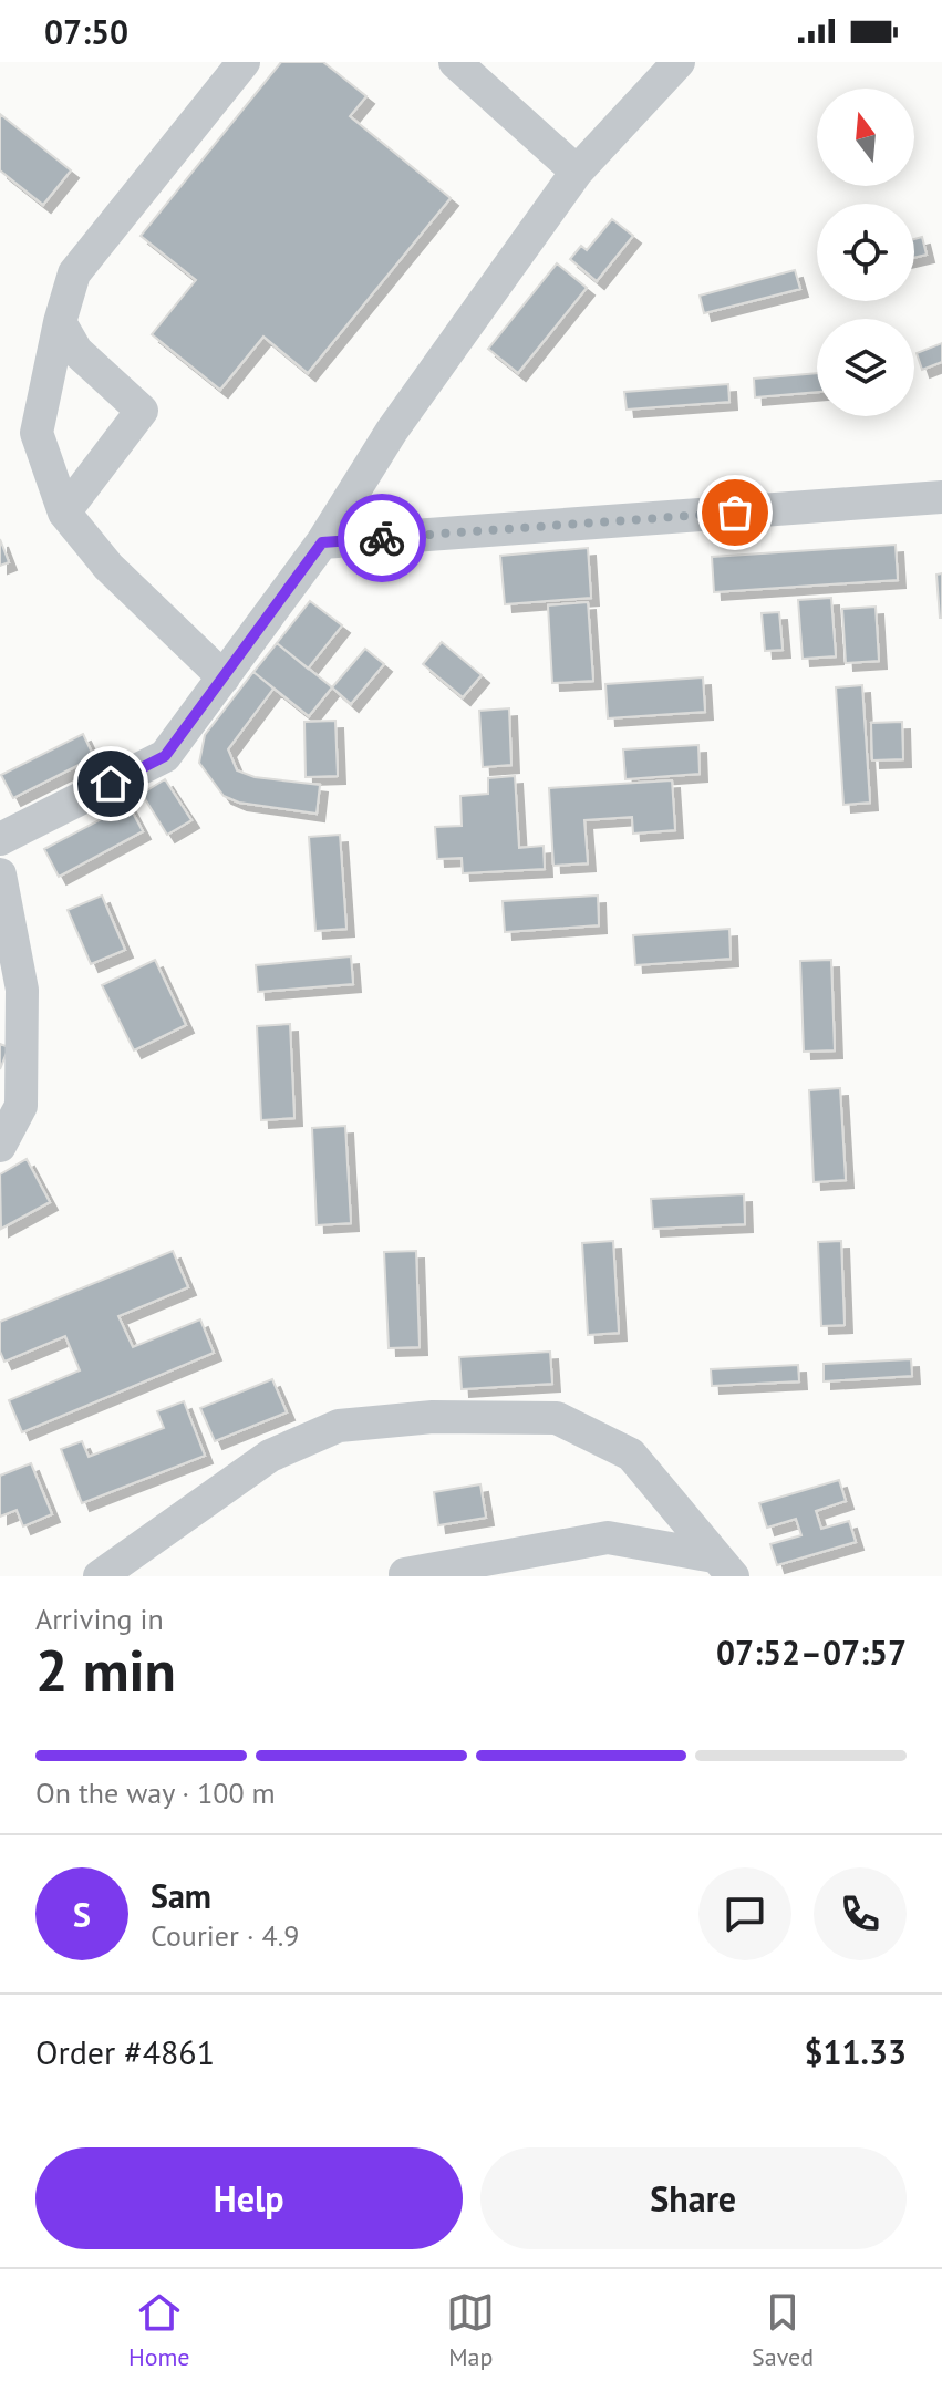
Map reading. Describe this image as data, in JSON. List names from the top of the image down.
{
  "north": "top",
  "page": {
    "status": "07:50",
    "heading": ["2 min", "Arriving in", "07:52–07:57"],
    "panel": [
      "Sam",
      "Courier · 4.9",
      "Order #4861",
      "$11.33"
    ],
    "bar": "On the way · 100 m",
    "round": "S",
    "buttons": ["Help", "Share"],
    "tabs": ["Home", "Map", "Saved"]
  }
}
